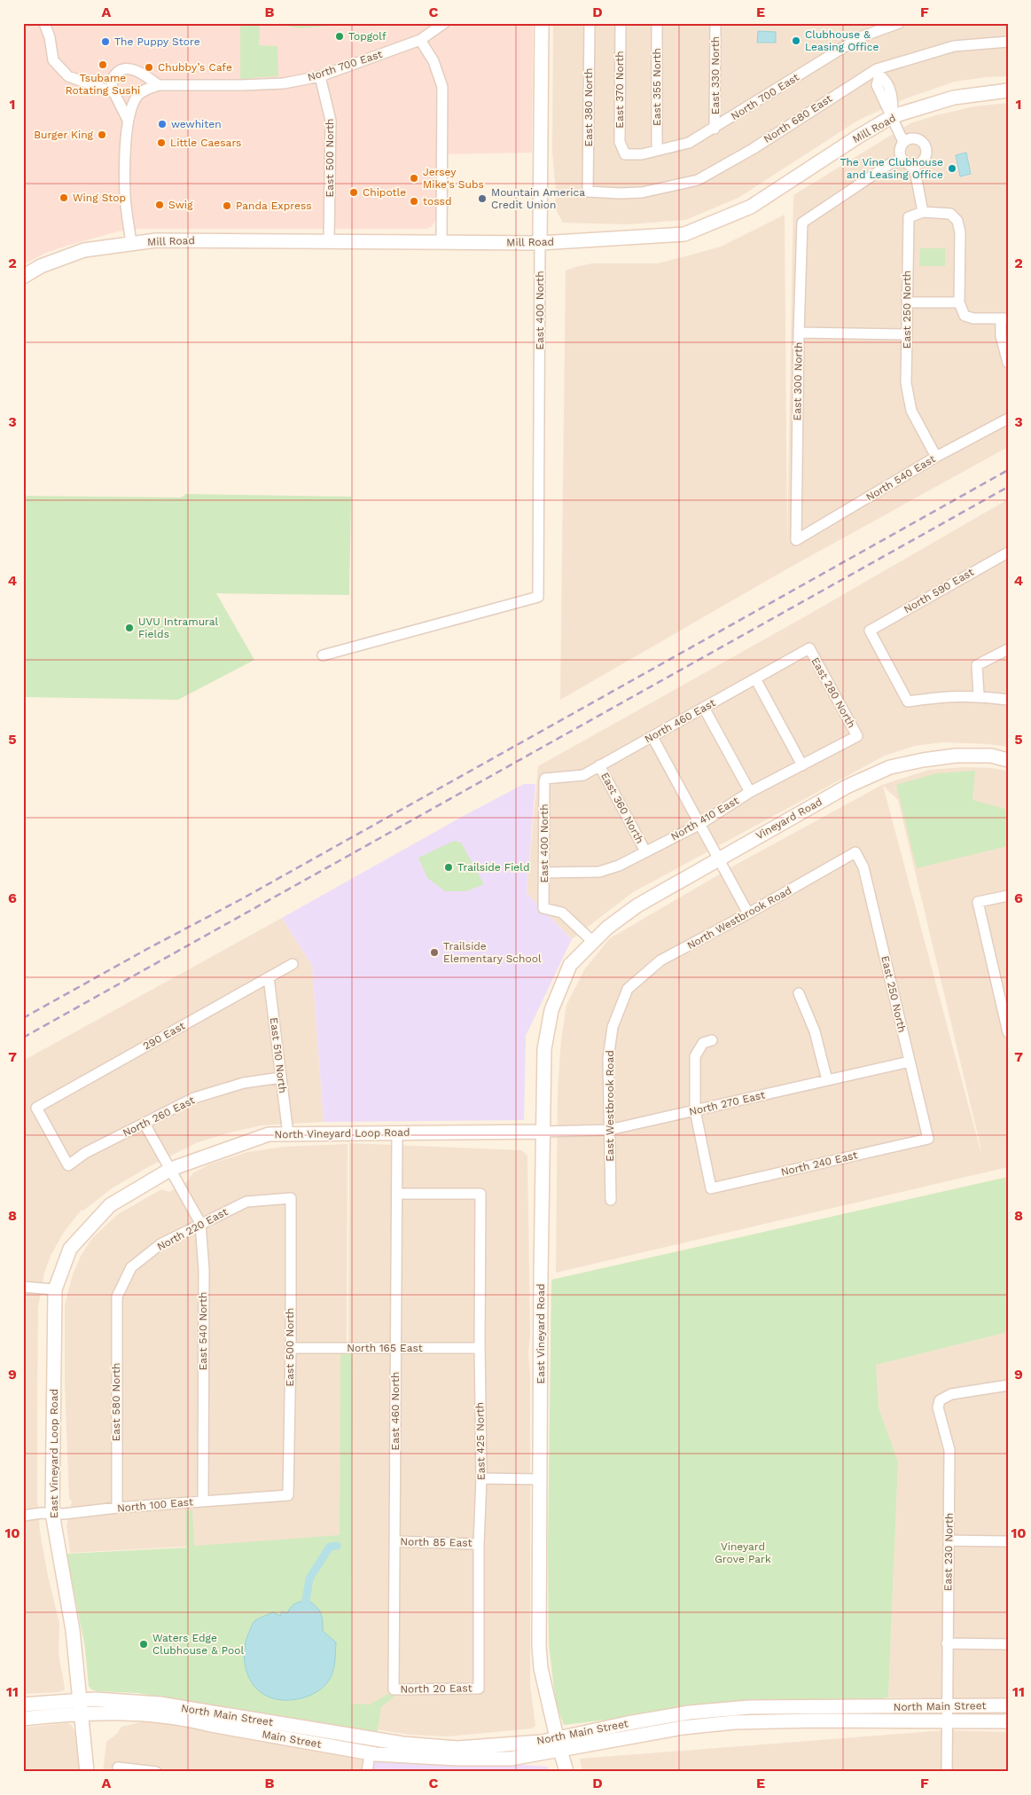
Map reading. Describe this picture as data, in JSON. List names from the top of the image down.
{
  "streets": {
    "main road": [
      "Mill Road",
      "East 400 North",
      "Vineyard Road",
      "North Vineyard Loop Road",
      "East Vineyard Road",
      "East Vineyard Loop Road",
      "North Main Street",
      "Main Street"
    ],
    "street": [
      "North 700 East",
      "East 330 North",
      "East 355 North",
      "East 370 North",
      "East 380 North",
      "North 680 East",
      "East 500 North",
      "East 250 North",
      "East 300 North",
      "North 540 East",
      "North 590 East",
      "East 280 North",
      "North 460 East",
      "East 360 North",
      "North 410 East",
      "North Westbrook Road",
      "290 East",
      "East 510 North",
      "North 270 East",
      "East Westbrook Road",
      "North 260 East",
      "North 240 East",
      "North 220 East",
      "East 540 North",
      "North 165 East",
      "East 580 North",
      "East 460 North",
      "East 425 North",
      "North 100 East",
      "North 85 East",
      "East 230 North",
      "North 20 East"
    ]
  },
  "crossings": [
    ["North 700 East", "East 330 North"],
    ["North 700 East", "East 355 North"],
    ["North 700 East", "East 370 North"],
    ["North 700 East", "East 500 North"],
    ["East 380 North", "North 680 East"],
    ["Mill Road", "East 500 North"],
    ["Mill Road", "East 400 North"],
    ["East 500 North", "North 220 East"],
    ["East 500 North", "North 165 East"],
    ["East 500 North", "North 100 East"],
    ["East 250 North", "North 540 East"],
    ["East 250 North", "North Westbrook Road"],
    ["East 250 North", "North 270 East"],
    ["East 250 North", "North 240 East"],
    ["East 400 North", "North 460 East"],
    ["East 400 North", "North 410 East"],
    ["East 400 North", "Vineyard Road"],
    ["East 400 North", "East Vineyard Road"],
    ["East 300 North", "North 540 East"],
    ["East 280 North", "North 460 East"],
    ["East 280 North", "North 410 East"],
    ["North 460 East", "East 360 North"],
    ["East 360 North", "North 410 East"],
    ["Vineyard Road", "East Vineyard Road"],
    ["North Westbrook Road", "East Westbrook Road"],
    ["290 East", "East 510 North"],
    ["290 East", "North 260 East"],
    ["East 510 North", "North 260 East"],
    ["East 510 North", "North Vineyard Loop Road"],
    ["North 270 East", "East Westbrook Road"],
    ["North 270 East", "North Vineyard Loop Road"],
    ["North 270 East", "North 240 East"],
    ["North 270 East", "East Vineyard Road"],
    ["North 260 East", "East 540 North"],
    ["North Vineyard Loop Road", "East 540 North"],
    ["North Vineyard Loop Road", "East Vineyard Road"],
    ["North Vineyard Loop Road", "East 460 North"],
    ["North Vineyard Loop Road", "East Vineyard Loop Road"],
    ["North 220 East", "East 540 North"],
    ["North 220 East", "East 580 North"],
    ["East 540 North", "North 100 East"],
    ["East Vineyard Road", "North Main Street"],
    ["East Vineyard Road", "Main Street"],
    ["North 165 East", "East 460 North"],
    ["North 165 East", "East 425 North"],
    ["East 580 North", "North 100 East"],
    ["East 460 North", "East 425 North"],
    ["East 460 North", "North 85 East"],
    ["East 460 North", "North 20 East"],
    ["East 425 North", "North 85 East"],
    ["East 425 North", "North 20 East"],
    ["East Vineyard Loop Road", "North 100 East"],
    ["East Vineyard Loop Road", "Main Street"],
    ["East 230 North", "North Main Street"],
    ["North Main Street", "Main Street"]
  ],
  "parks": ["Vineyard Grove Park"],
  "places": [
    "Topgolf",
    "Clubhouse & Leasing Office",
    "The Puppy Store",
    "Tsubame Rotating Sushi",
    "Chubby’s Cafe",
    "wewhiten",
    "Burger King",
    "Little Caesars",
    "The Vine Clubhouse and Leasing Office",
    "Jersey Mike's Subs",
    "Chipotle",
    "Wing Stop",
    "Mountain America Credit Union",
    "tossd",
    "Swig",
    "Panda Express",
    "UVU Intramural Fields",
    "Trailside Field",
    "Trailside Elementary School",
    "Waters Edge Clubhouse & Pool"
  ],
  "grid": {
    "columns": [
      "A",
      "B",
      "C",
      "D",
      "E",
      "F"
    ],
    "rows": [
      "1",
      "2",
      "3",
      "4",
      "5",
      "6",
      "7",
      "8",
      "9",
      "10",
      "11"
    ]
  }
}
